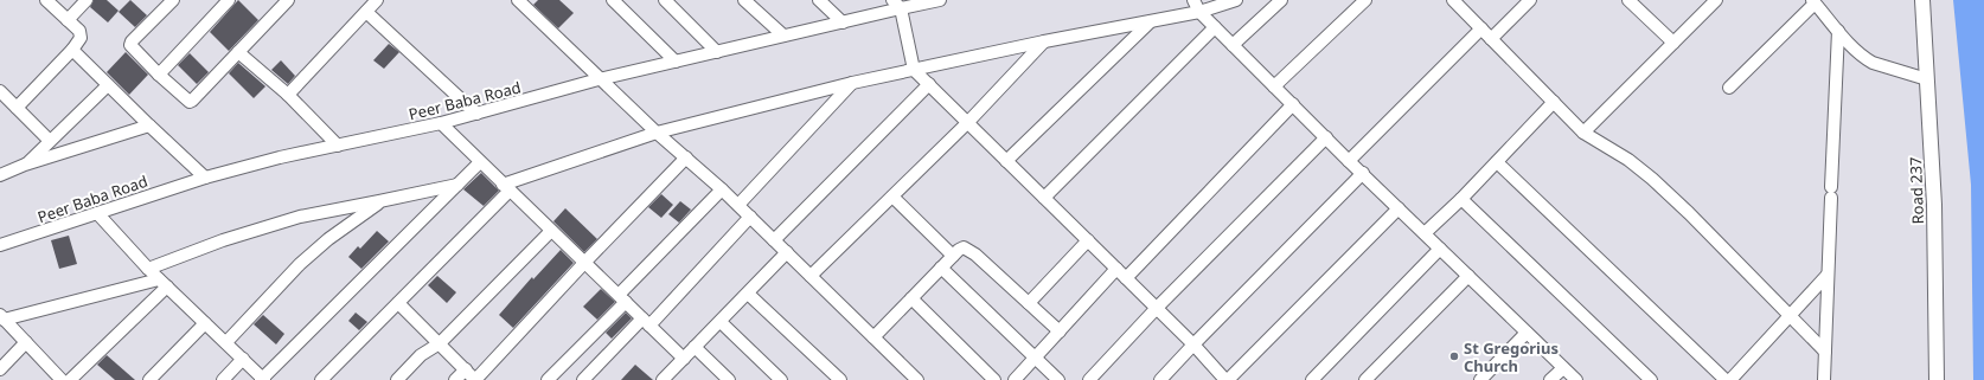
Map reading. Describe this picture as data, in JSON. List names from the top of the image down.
{
  "streets": {
    "street": ["Peer Baba Road", "Road 237"]
  },
  "places": ["St Gregorius Church"]
}
